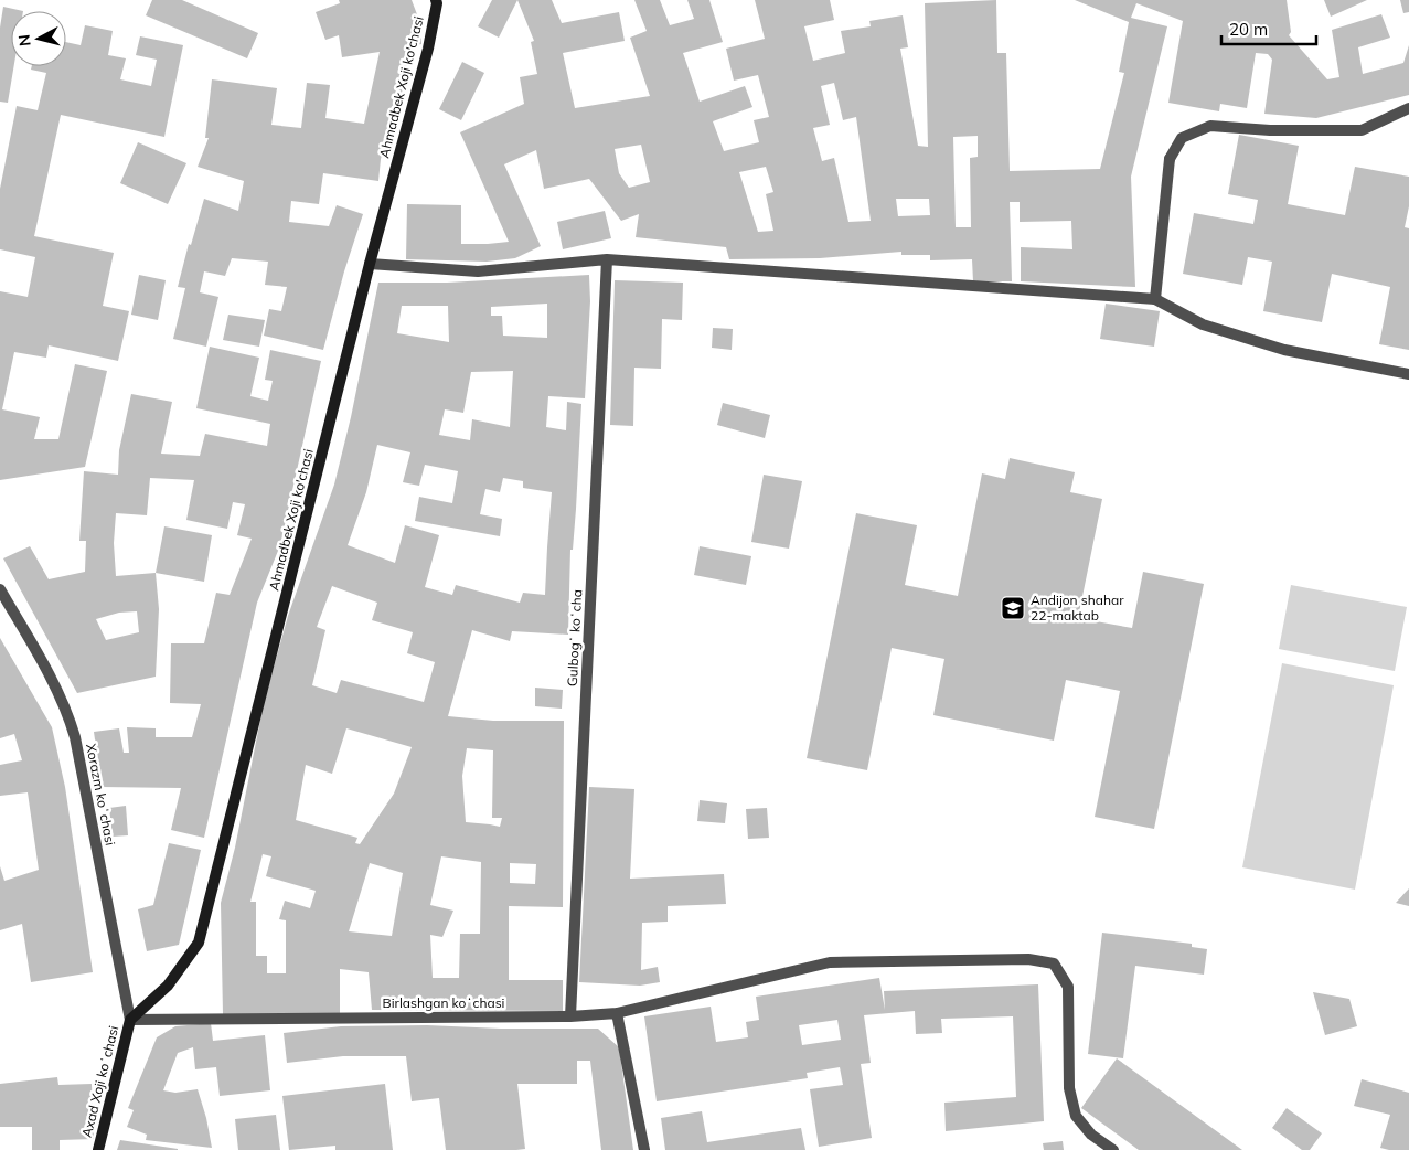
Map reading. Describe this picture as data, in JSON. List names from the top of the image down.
{
  "streets": {
    "street": [
      "Ahmadbek Xoji ko'chasi",
      "Gulbogʻ koʻcha",
      "Xorazm koʻchasi",
      "Birlashgan koʻchasi",
      "Axad Xoji koʻchasi"
    ]
  },
  "crossings": [
    ["Ahmadbek Xoji ko'chasi", "Xorazm koʻchasi"],
    ["Ahmadbek Xoji ko'chasi", "Birlashgan koʻchasi"],
    ["Ahmadbek Xoji ko'chasi", "Axad Xoji koʻchasi"],
    ["Gulbogʻ koʻcha", "Birlashgan koʻchasi"],
    ["Xorazm koʻchasi", "Birlashgan koʻchasi"],
    ["Xorazm koʻchasi", "Axad Xoji koʻchasi"],
    ["Birlashgan koʻchasi", "Axad Xoji koʻchasi"]
  ],
  "places": {
    "school or university": ["Andijon shahar 22-maktab"]
  },
  "scale_bar": "20 m",
  "north": "left"
}
